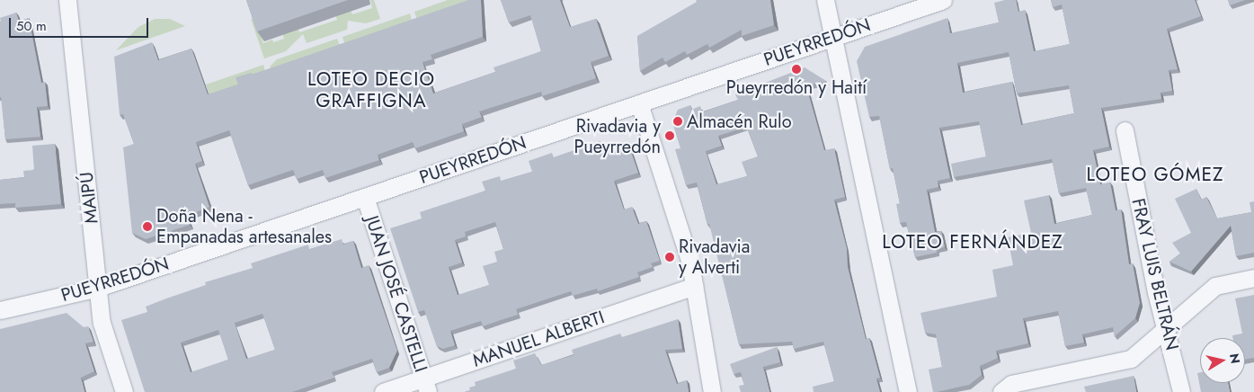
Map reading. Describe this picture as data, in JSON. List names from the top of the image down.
{
  "streets": {
    "street": [
      "PUEYRREDÓN",
      "MAIPÚ",
      "FRAY LUIS BELTRÁN",
      "JUAN JOSÉ CASTELLI",
      "MANUEL ALBERTI"
    ]
  },
  "crossings": [
    ["PUEYRREDÓN", "MAIPÚ"],
    ["PUEYRREDÓN", "JUAN JOSÉ CASTELLI"],
    ["JUAN JOSÉ CASTELLI", "MANUEL ALBERTI"]
  ],
  "districts": ["LOTEO DECIO GRAFFIGNA", "LOTEO GÓMEZ", "LOTEO FERNÁNDEZ"],
  "places": [
    "Pueyrredón y Haití",
    "Almacén Rulo",
    "Rivadavia y Pueyrredón",
    "Doña Nena - Empanadas artesanales",
    "Rivadavia y Alverti"
  ],
  "scale_bar": "50 m",
  "north": "right"
}
